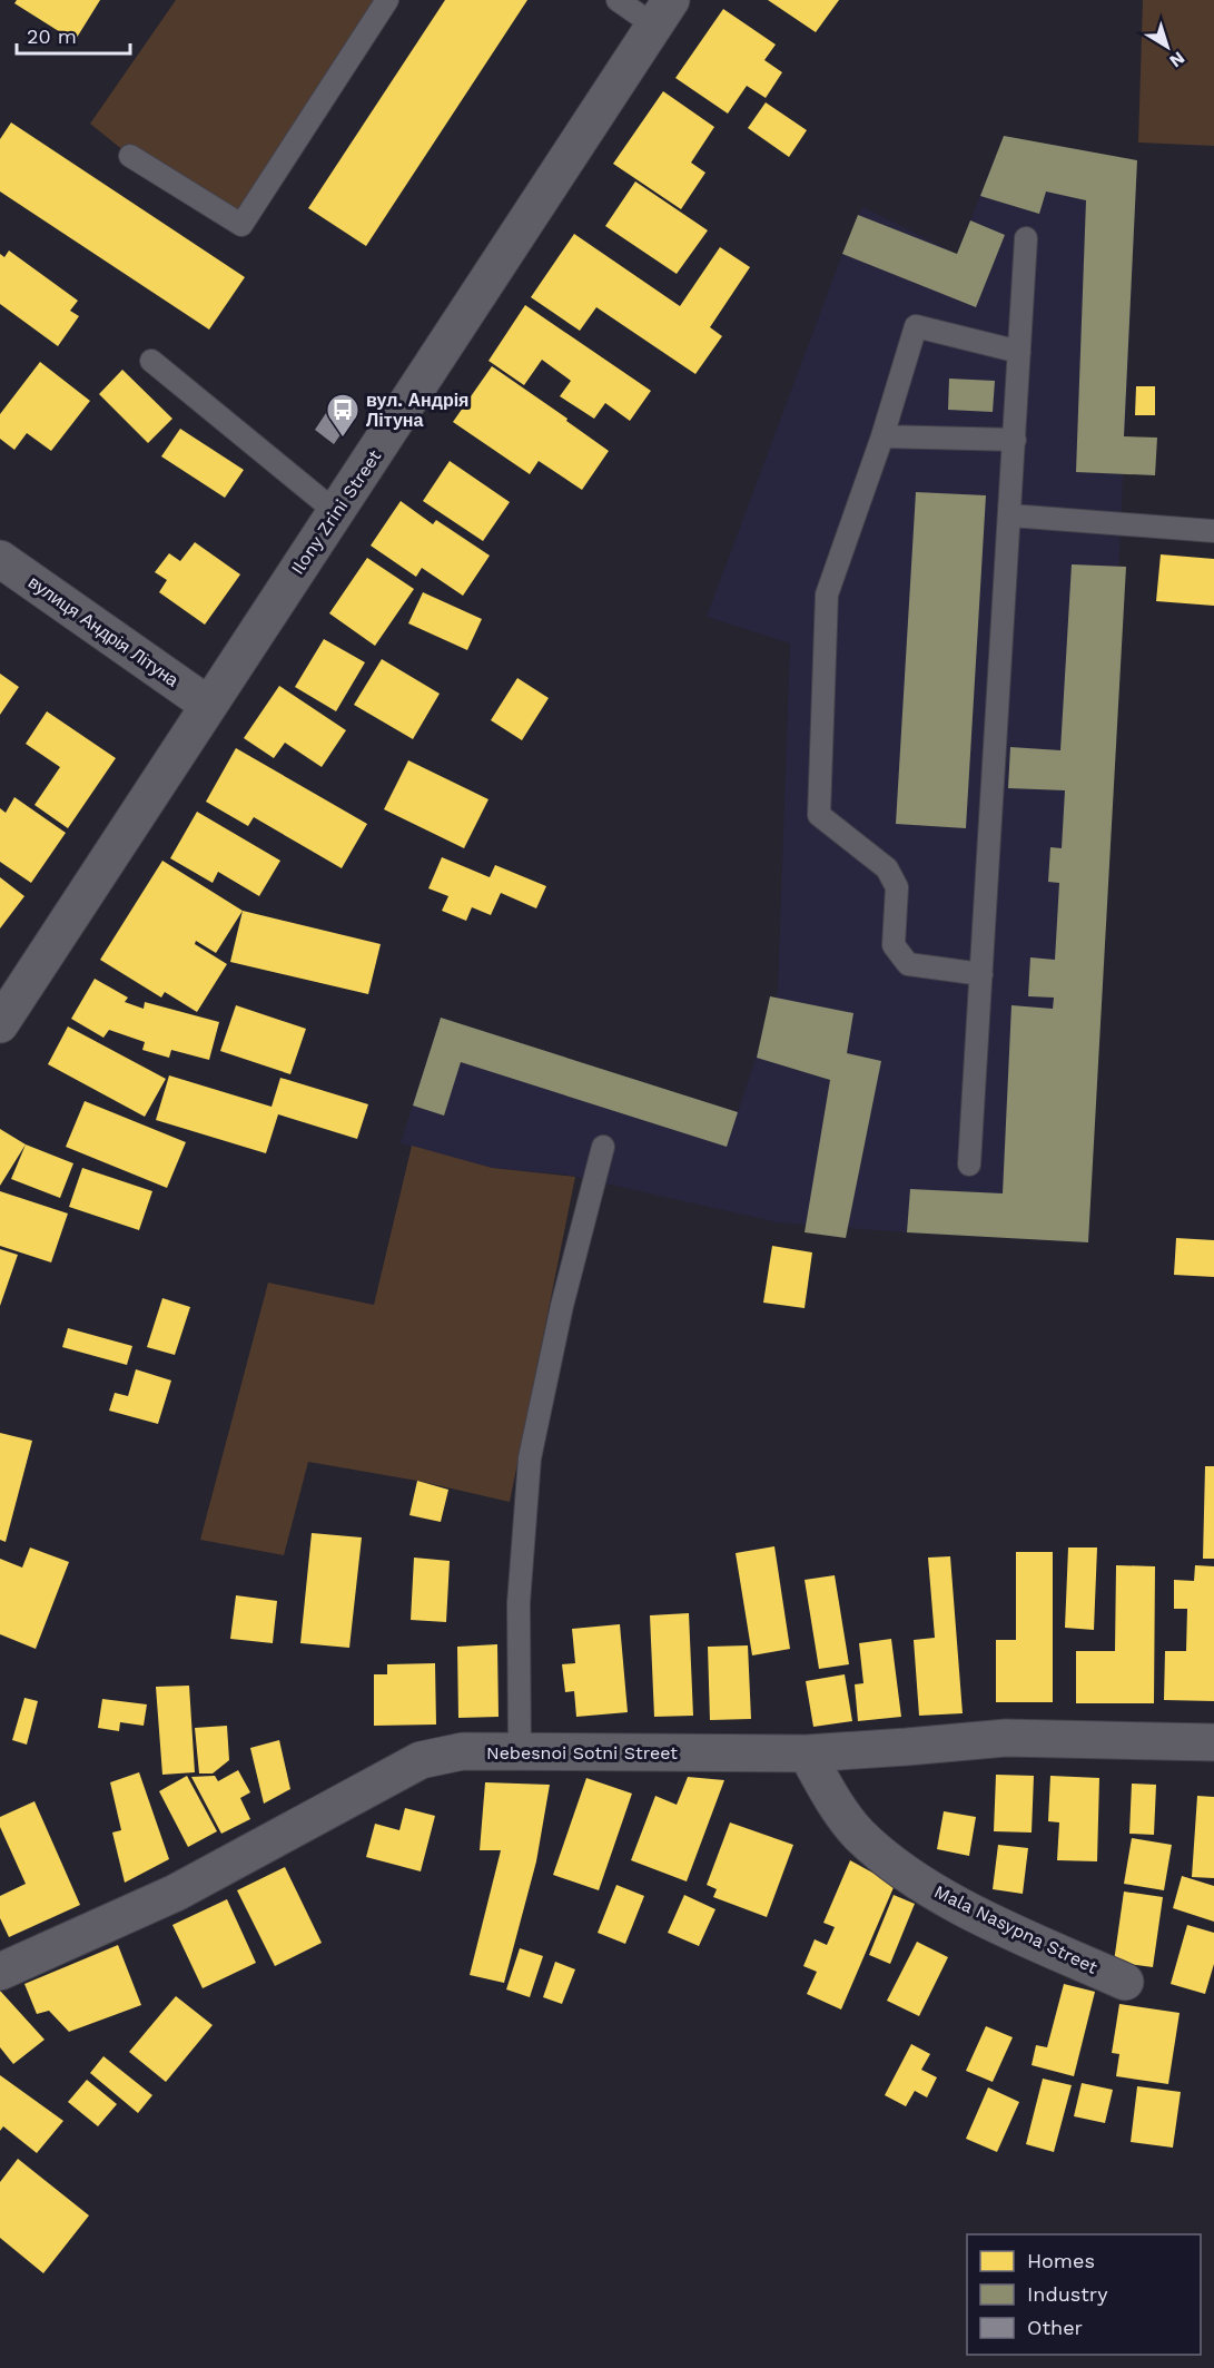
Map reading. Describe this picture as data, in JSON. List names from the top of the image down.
{
  "streets": {
    "street": [
      "Ilony Zrini Street",
      "вулиця Андрія Літуна",
      "Nebesnoi Sotni Street",
      "Mala Nasypna Street"
    ]
  },
  "crossings": [
    ["Ilony Zrini Street", "вулиця Андрія Літуна"],
    ["Nebesnoi Sotni Street", "Mala Nasypna Street"]
  ],
  "places": {
    "bus stop": ["вул. Андрія Літуна"]
  },
  "legend": ["Homes", "Industry", "Other"],
  "scale_bar": "20 m",
  "north": "bottom right"
}
